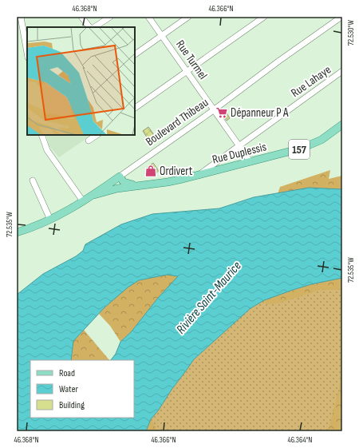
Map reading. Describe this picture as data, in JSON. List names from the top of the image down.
{
  "streets": {
    "main road": ["Boulevard Thibeau", "157", "Rue Duplessis"],
    "street": ["Rue Turmel", "Rue Lahaye"]
  },
  "crossings": [
    ["Rue Turmel", "Rue Lahaye"],
    ["Rue Turmel", "Boulevard Thibeau"],
    ["Rue Turmel", "Rue Duplessis"],
    ["Rue Lahaye", "Rue Duplessis"],
    ["Boulevard Thibeau", "Rue Duplessis"]
  ],
  "water": ["Rivière Saint-Maurice"],
  "places": {
    "supermarket": ["Dépanneur P A"],
    "shop": ["Ordivert"]
  },
  "legend": ["Road", "Water", "Building"],
  "coordinates": [
    "46.368°N",
    "46.366°N",
    "72.530°W",
    "72.535°W",
    "46.364°N"
  ]
}
